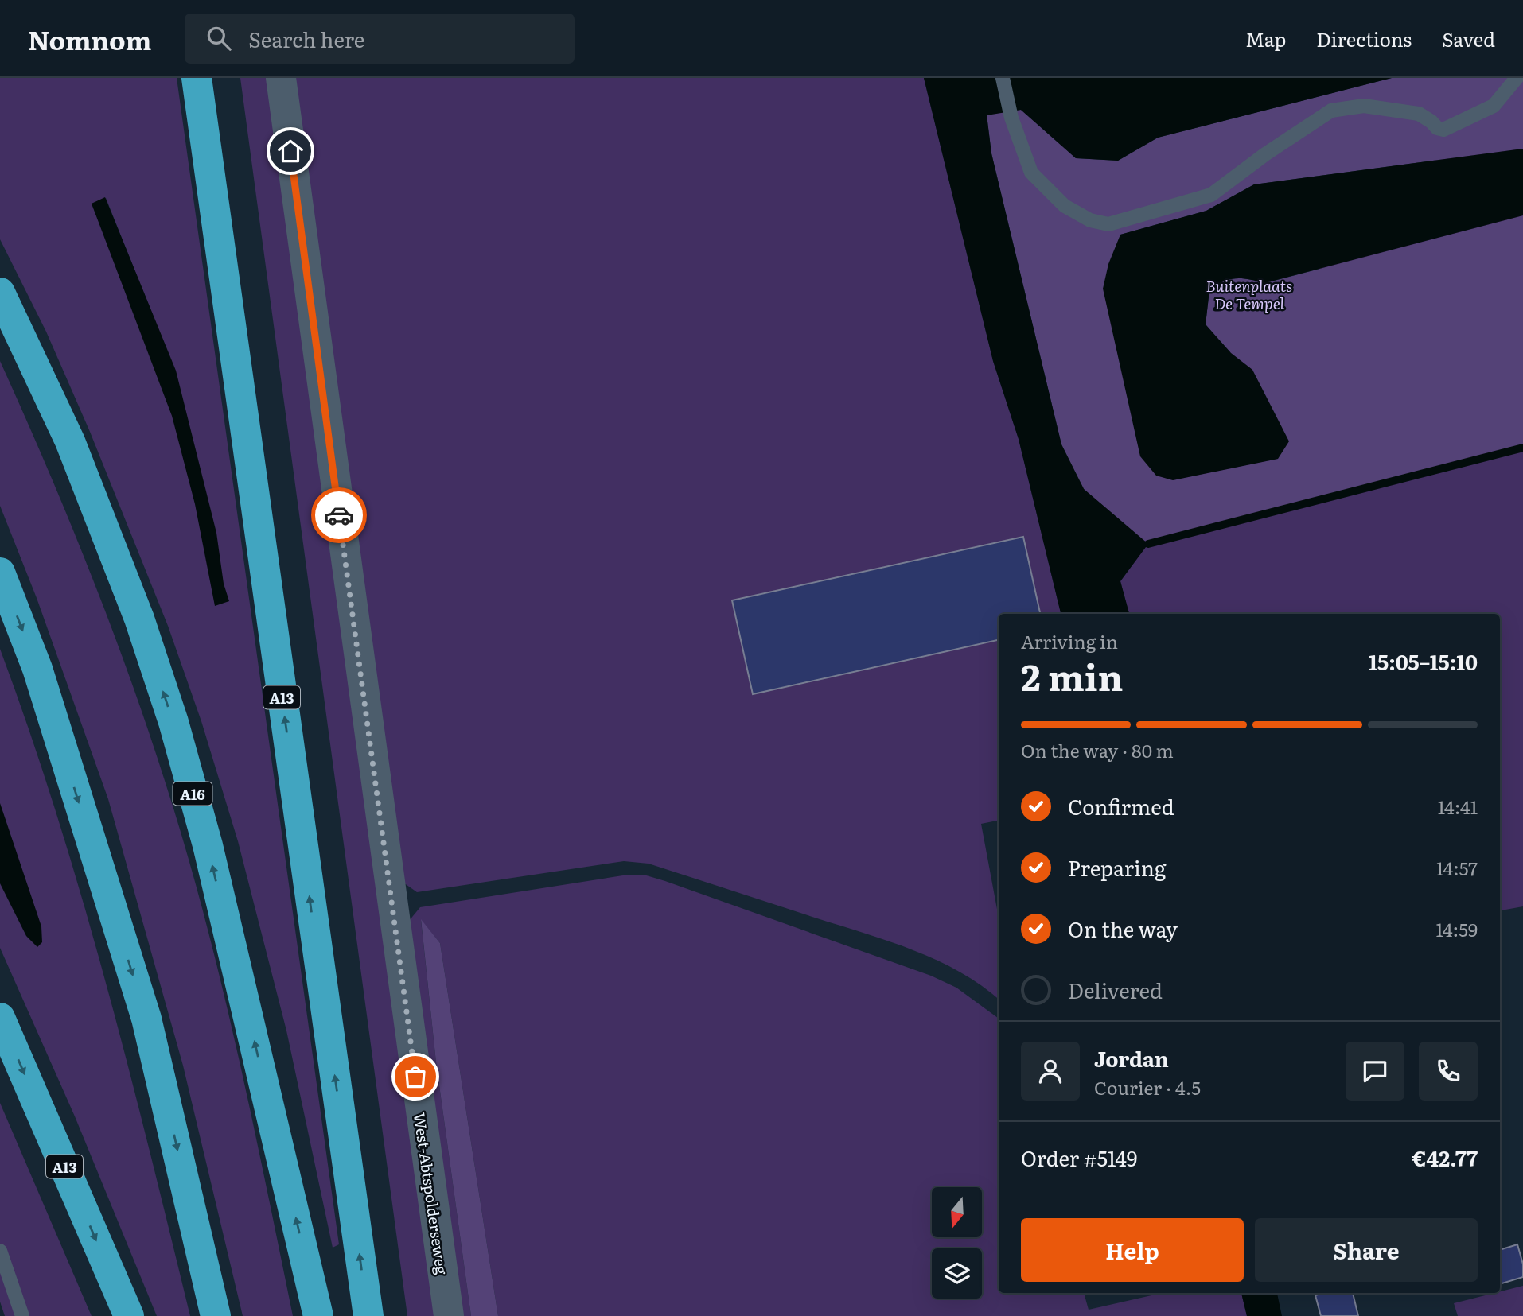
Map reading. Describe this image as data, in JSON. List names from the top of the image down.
{
  "streets": {
    "highway": ["A13", "A16"],
    "street": ["West-Abtspolderseweg"]
  },
  "parks": ["Buitenplaats De Tempel"],
  "north": "bottom",
  "page": {
    "header": "Nomnom",
    "search": "Search here",
    "nav": ["Map", "Directions", "Saved"],
    "heading": ["2 min", "Arriving in", "15:05–15:10"],
    "panel": [
      "Jordan",
      "Courier · 4.5",
      "Order #5149",
      "€42.77"
    ],
    "bar": "On the way · 80 m",
    "list": [
      ["Confirmed", "14:41"],
      ["Preparing", "14:57"],
      ["On the way", "14:59"],
      "Delivered"
    ],
    "buttons": ["Help", "Share"]
  }
}
